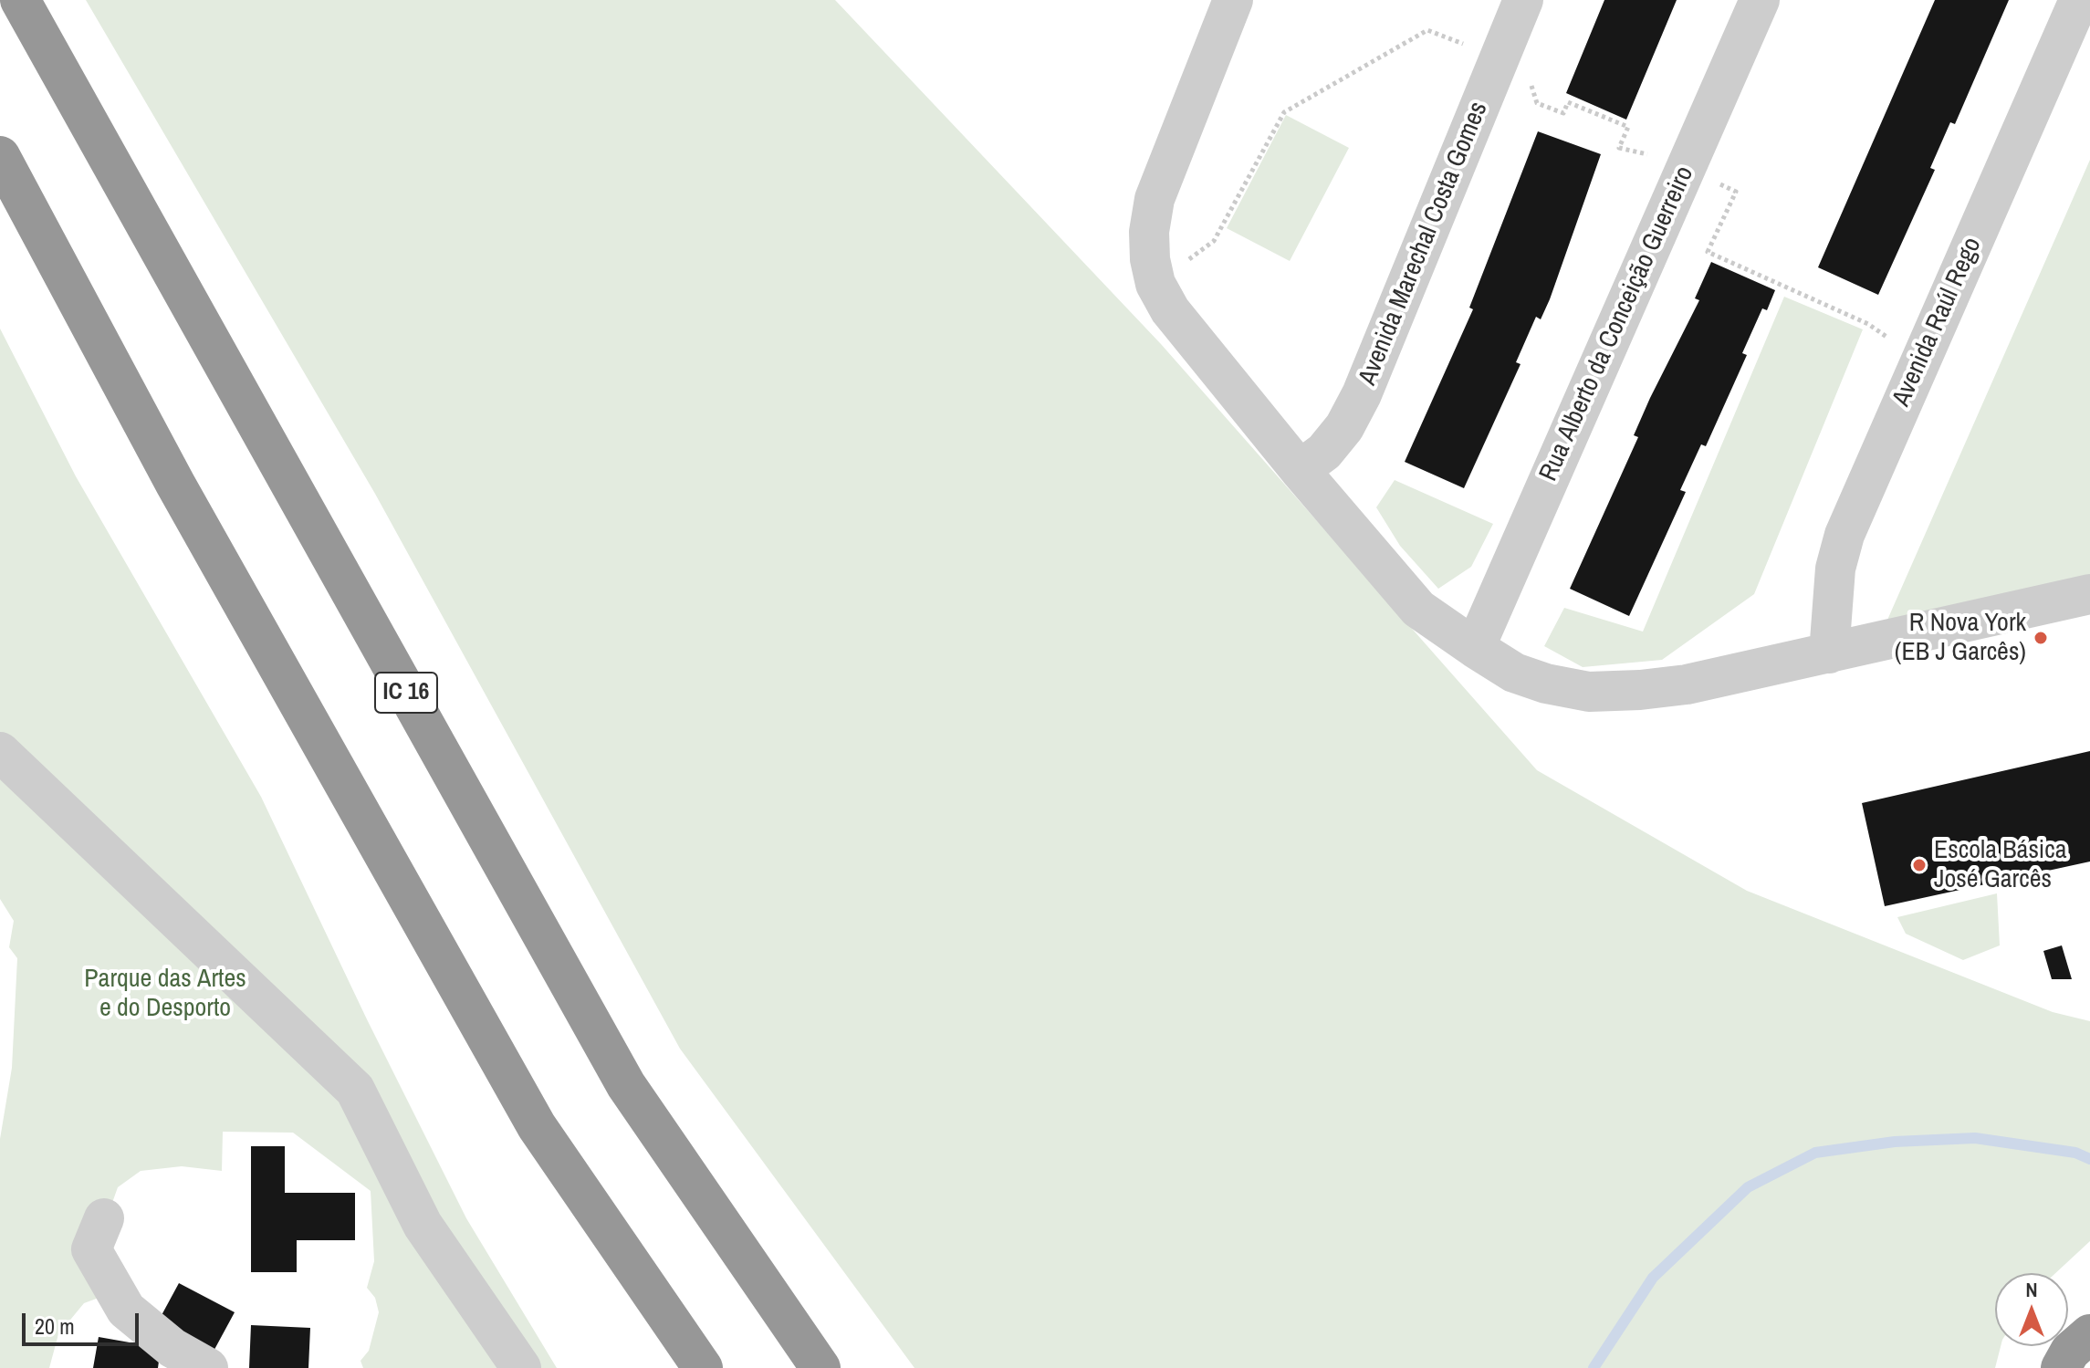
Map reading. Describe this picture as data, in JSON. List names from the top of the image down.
{
  "streets": {
    "highway": ["IC 16"],
    "street": ["Avenida Marechal Costa Gomes", "Avenida Raúl Rego", "Rua Alberto da Conceição Guerreiro"]
  },
  "parks": ["Parque das Artes e do Desporto"],
  "places": ["R Nova York (EB J Garcês)", "Escola Básica José Garcês"],
  "scale_bar": "20 m",
  "north": "top"
}
